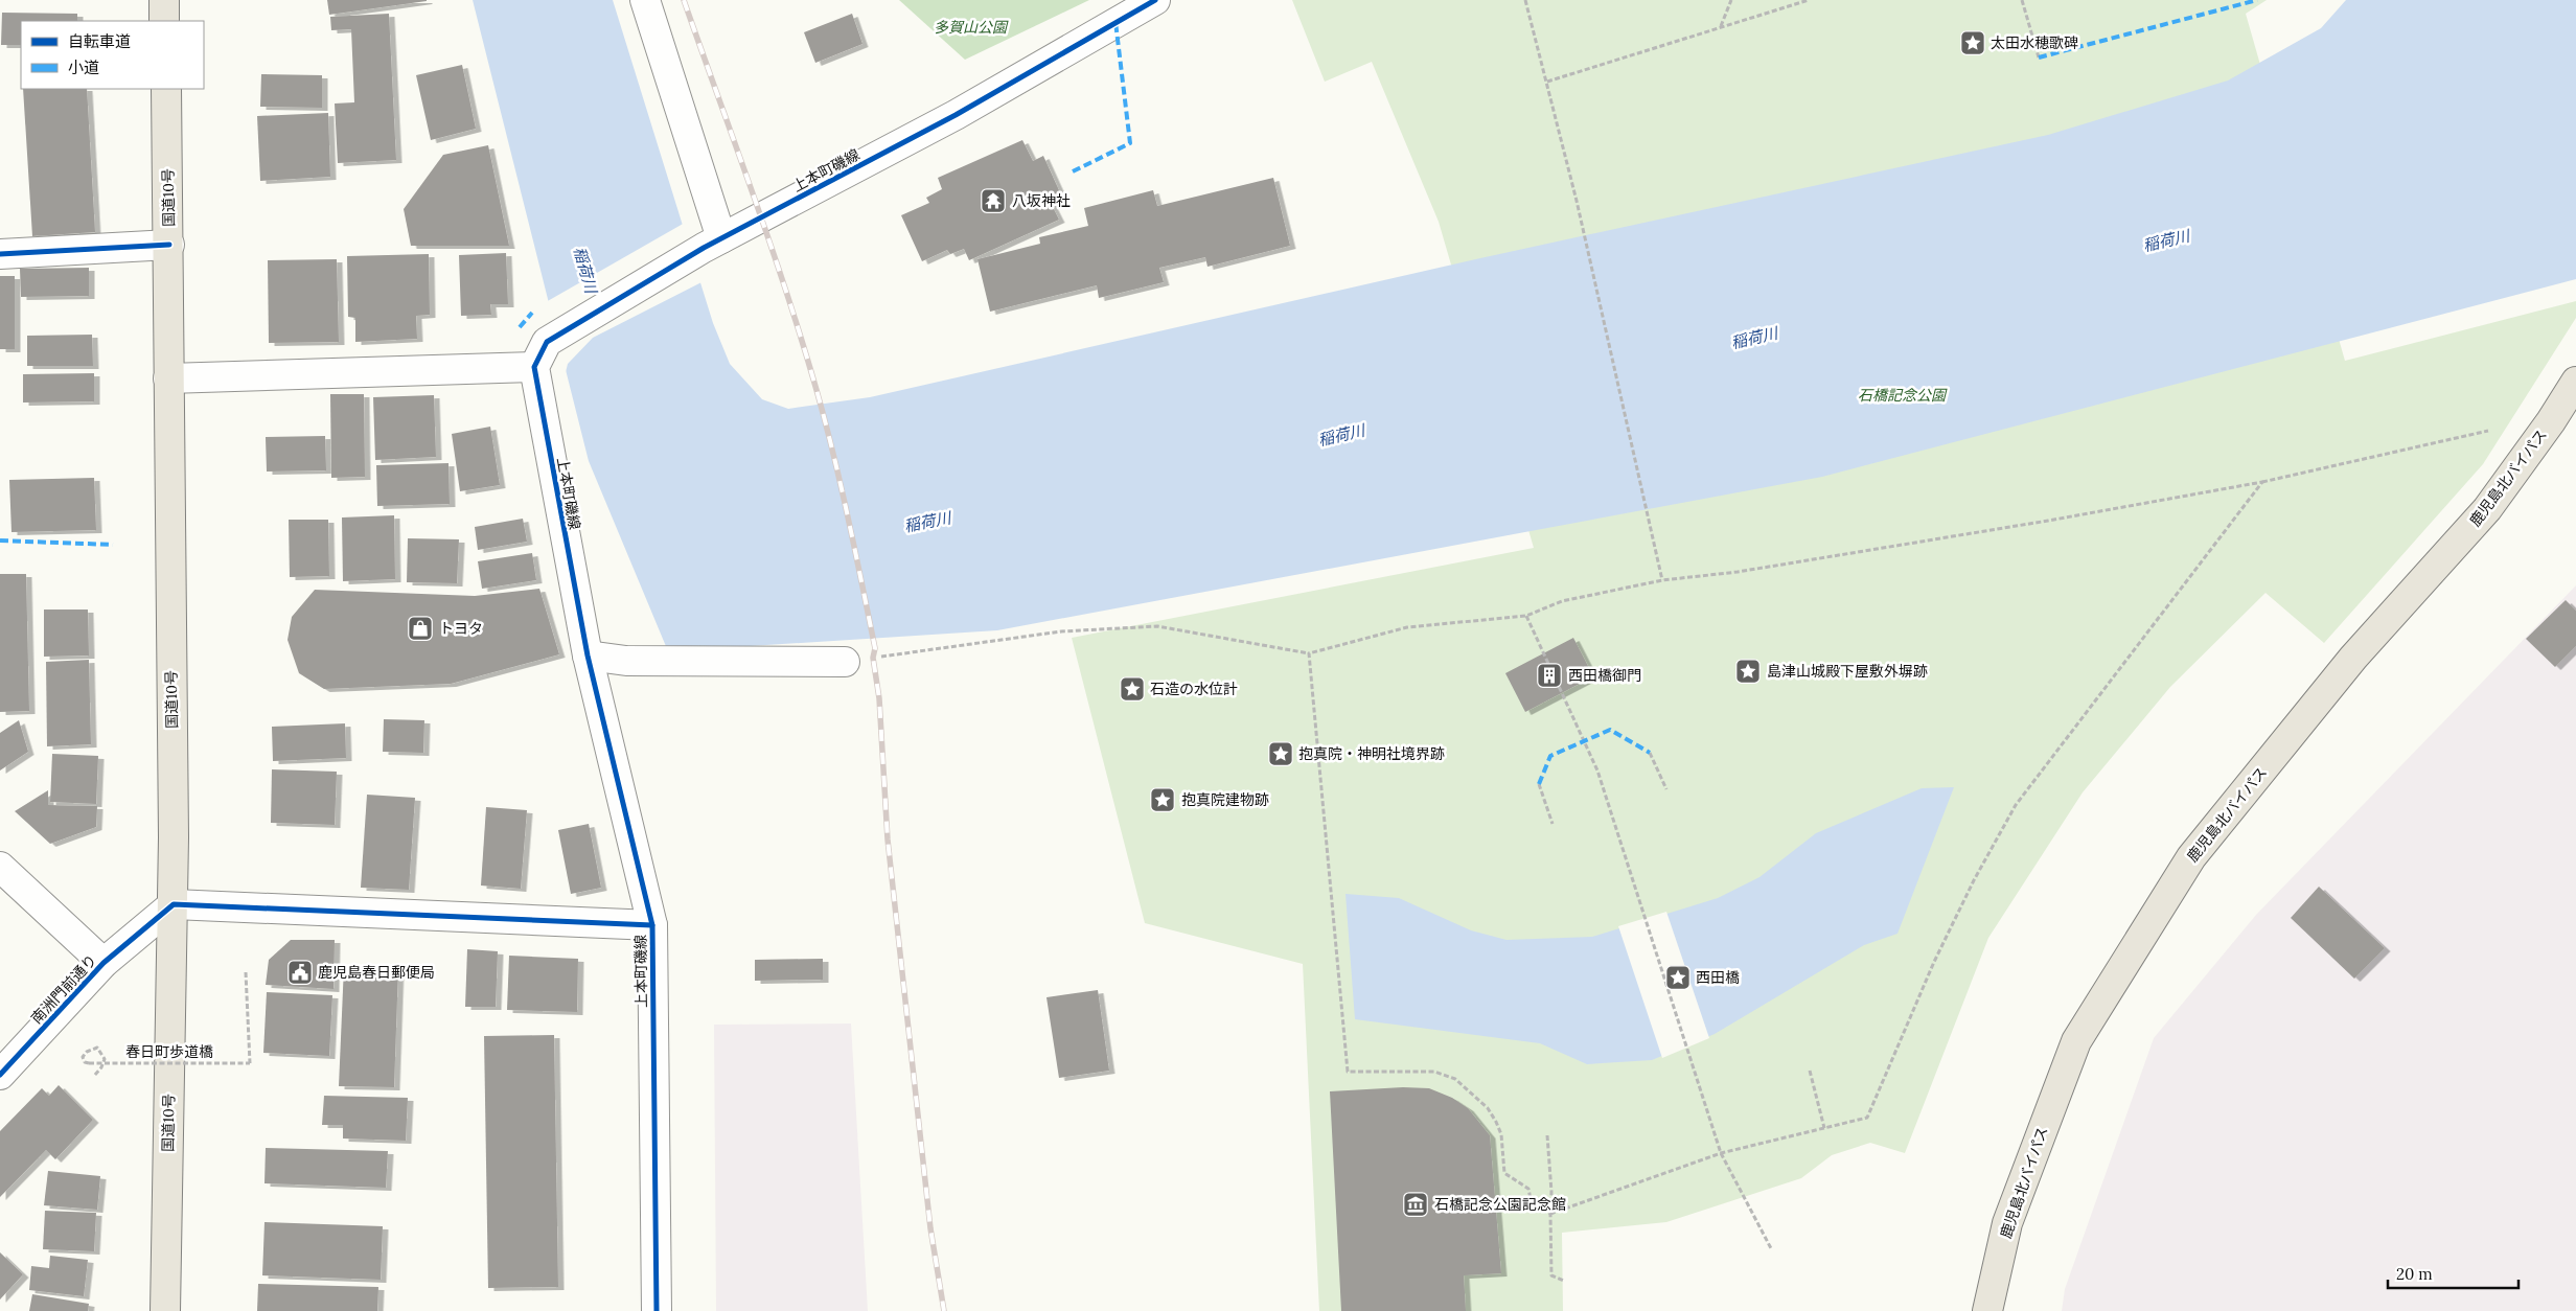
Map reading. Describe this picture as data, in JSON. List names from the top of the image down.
{
  "streets": {
    "highway": ["国道10号", "鹿児島北バイパス"],
    "street": ["上本町磯線", "南洲門前通り"],
    "path": ["春日町歩道橋"]
  },
  "crossings": [
    ["国道10号", "南洲門前通り"]
  ],
  "water": ["稲荷川"],
  "parks": ["多賀山公園", "石橋記念公園"],
  "places": {
    "place": [
      "太田水穂歌碑",
      "島津山城殿下屋敷外塀跡",
      "石造の水位計",
      "抱真院・神明社境界跡",
      "抱真院建物跡",
      "西田橋"
    ],
    "temple": ["八坂神社"],
    "shop": ["トヨタ"],
    "building": ["西田橋御門"],
    "public building": ["鹿児島春日郵便局"],
    "museum": ["石橋記念公園記念館"]
  },
  "legend": ["自転車道", "小道"],
  "scale_bar": "20 m"
}
